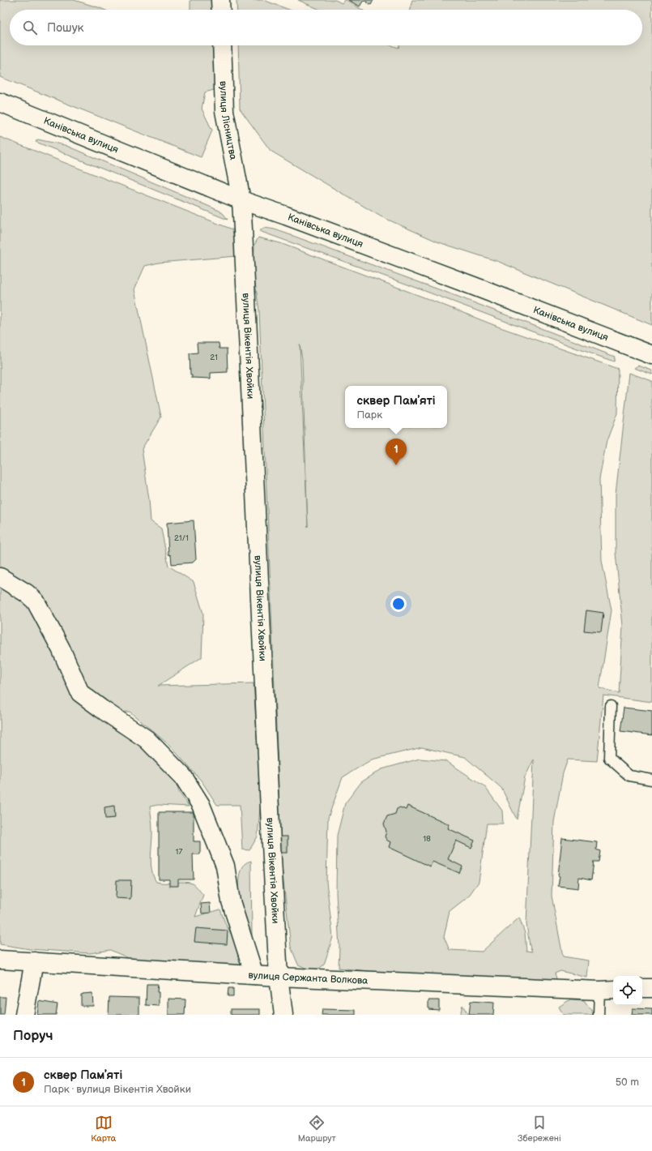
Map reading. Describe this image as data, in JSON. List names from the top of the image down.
{
  "streets": {
    "street": [
      "вулиця Лісництва",
      "Канівська вулиця",
      "вулиця Вікентія Хвойки",
      "вулиця Сержанта Волкова"
    ]
  },
  "crossings": [
    ["вулиця Лісництва", "Канівська вулиця"],
    ["вулиця Лісництва", "вулиця Вікентія Хвойки"],
    ["Канівська вулиця", "вулиця Вікентія Хвойки"],
    ["вулиця Вікентія Хвойки", "вулиця Сержанта Волкова"]
  ],
  "house_numbers": [
    "21",
    "21/1",
    "18",
    "17"
  ],
  "page": {
    "search": "Пошук",
    "popup": ["сквер Памʼяті", "Парк"],
    "pins": "1",
    "heading": "Поруч",
    "list": [
      {
        "mark": "1",
        "name": "сквер Памʼяті",
        "note": "Парк · вулиця Вікентія Хвойки",
        "value": "50 m"
      }
    ],
    "nav": ["Карта", "Маршрут", "Збережені"]
  }
}
